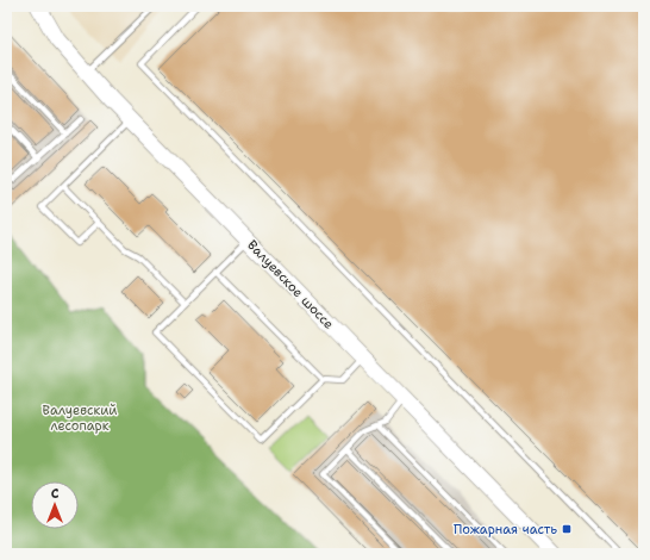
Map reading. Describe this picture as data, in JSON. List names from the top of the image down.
{
  "streets": {
    "main road": ["Валуевское шоссе"]
  },
  "parks": ["Валуевский лесопарк"],
  "places": {
    "transit": ["Пожарная часть"]
  },
  "north": "top"
}
